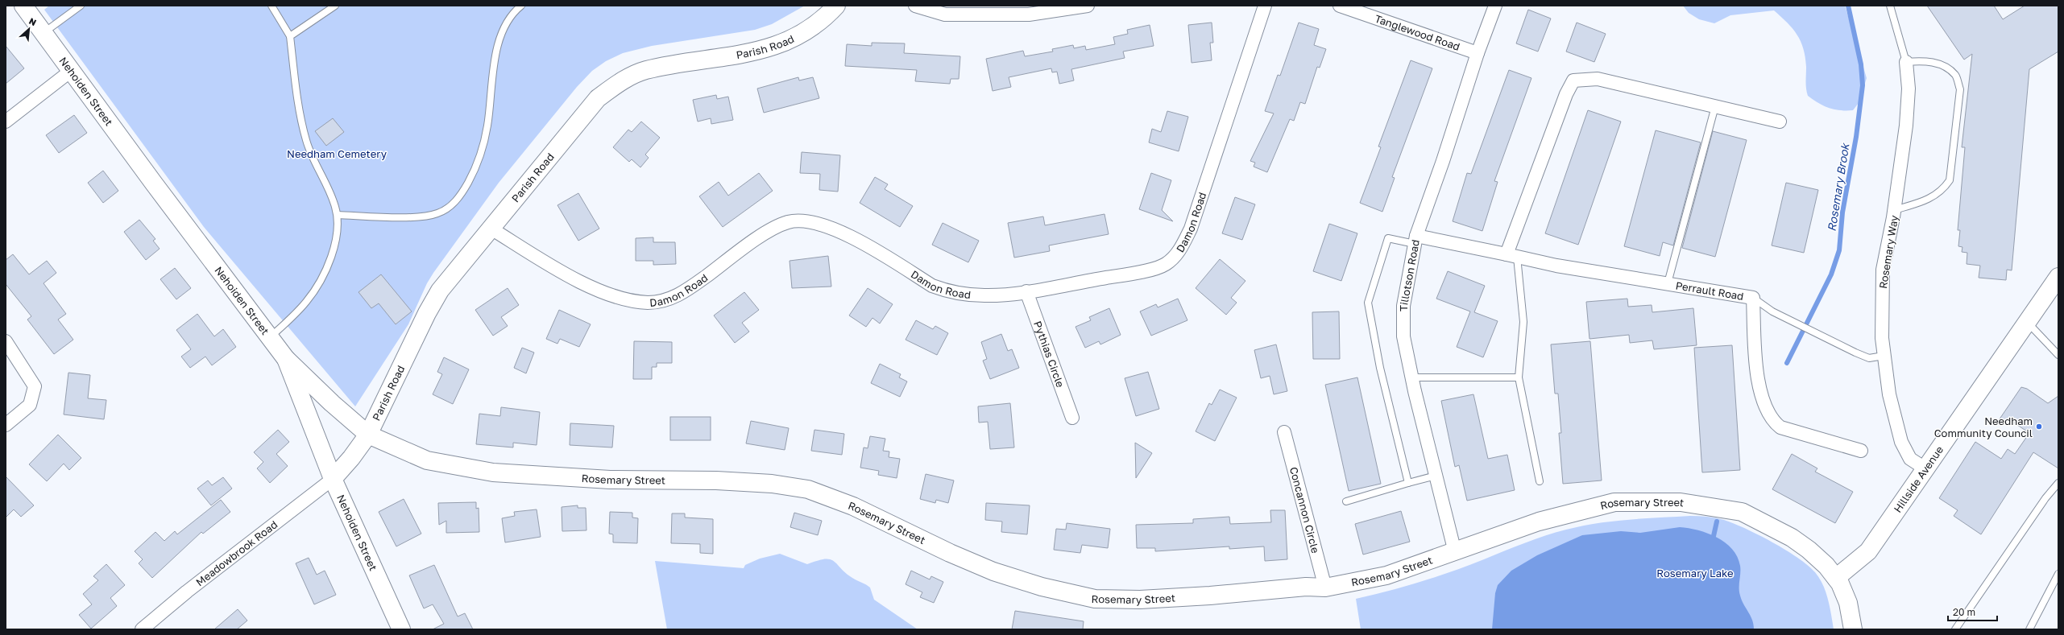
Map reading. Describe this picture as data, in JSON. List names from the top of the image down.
{
  "streets": {
    "street": [
      "Tanglewood Road",
      "Parish Road",
      "Nehoiden Street",
      "Damon Road",
      "Rosemary Way",
      "Tillotson Road",
      "Perrault Road",
      "Pythias Circle",
      "Rosemary Street",
      "Hillside Avenue",
      "Concannon Circle",
      "Meadowbrook Road"
    ]
  },
  "crossings": [
    ["Tanglewood Road", "Tillotson Road"],
    ["Parish Road", "Nehoiden Street"],
    ["Parish Road", "Damon Road"],
    ["Parish Road", "Rosemary Street"],
    ["Parish Road", "Meadowbrook Road"],
    ["Nehoiden Street", "Rosemary Street"],
    ["Nehoiden Street", "Meadowbrook Road"],
    ["Damon Road", "Pythias Circle"],
    ["Rosemary Way", "Hillside Avenue"],
    ["Tillotson Road", "Perrault Road"],
    ["Tillotson Road", "Rosemary Street"],
    ["Rosemary Street", "Hillside Avenue"],
    ["Rosemary Street", "Concannon Circle"]
  ],
  "water": ["Rosemary Brook"],
  "parks": ["Needham Cemetery", "Rosemary Lake"],
  "places": ["Needham Community Council"],
  "scale_bar": "20 m",
  "north": "top right"
}
